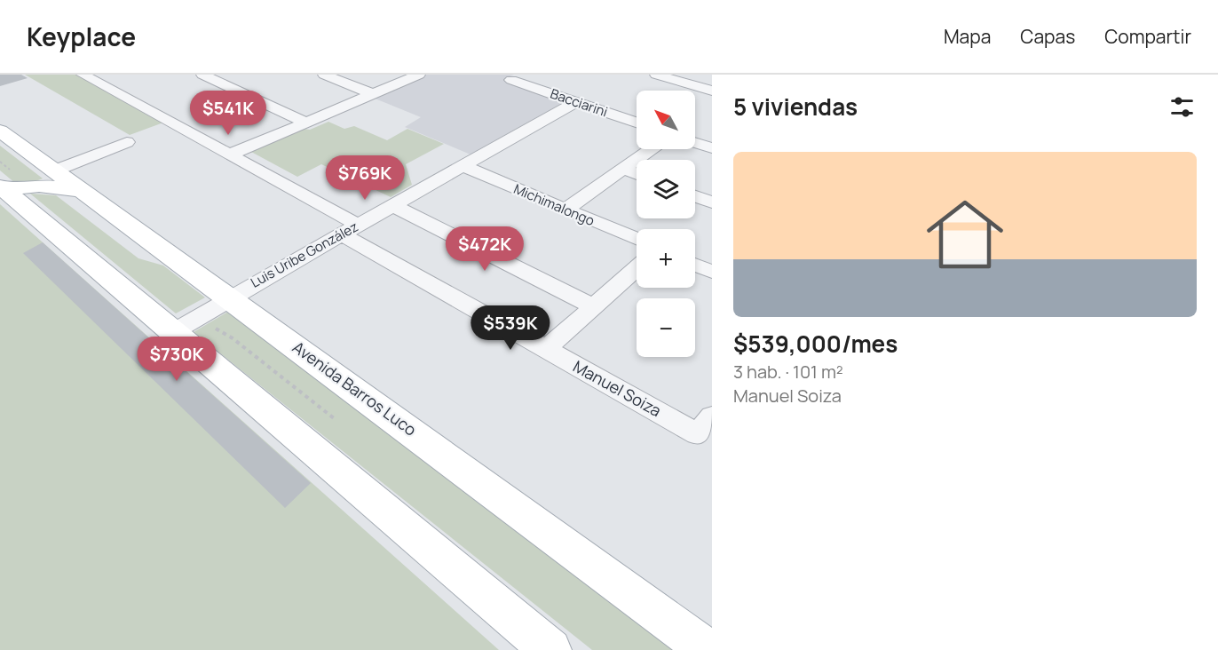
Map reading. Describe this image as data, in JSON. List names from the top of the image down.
{
  "streets": {
    "main road": ["Avenida Barros Luco"],
    "street": [
      "Bacciarini",
      "Michimalongo",
      "Luis Uribe González",
      "Manuel Soiza"
    ]
  },
  "crossings": [
    ["Bacciarini", "Luis Uribe González"],
    ["Michimalongo", "Luis Uribe González"],
    ["Luis Uribe González", "Avenida Barros Luco"],
    ["Luis Uribe González", "Manuel Soiza"]
  ],
  "north": "top left",
  "page": {
    "header": "Keyplace",
    "nav": ["Mapa", "Capas", "Compartir"],
    "heading": "5 viviendas",
    "map_buttons": ["+", "−"],
    "price": [
      "$541K",
      "$769K",
      "$472K",
      "$539K",
      "$730K"
    ],
    "list": [
      {
        "name": "$539,000/mes",
        "note": "3 hab. · 101 m² · Manuel Soiza"
      }
    ]
  }
}
